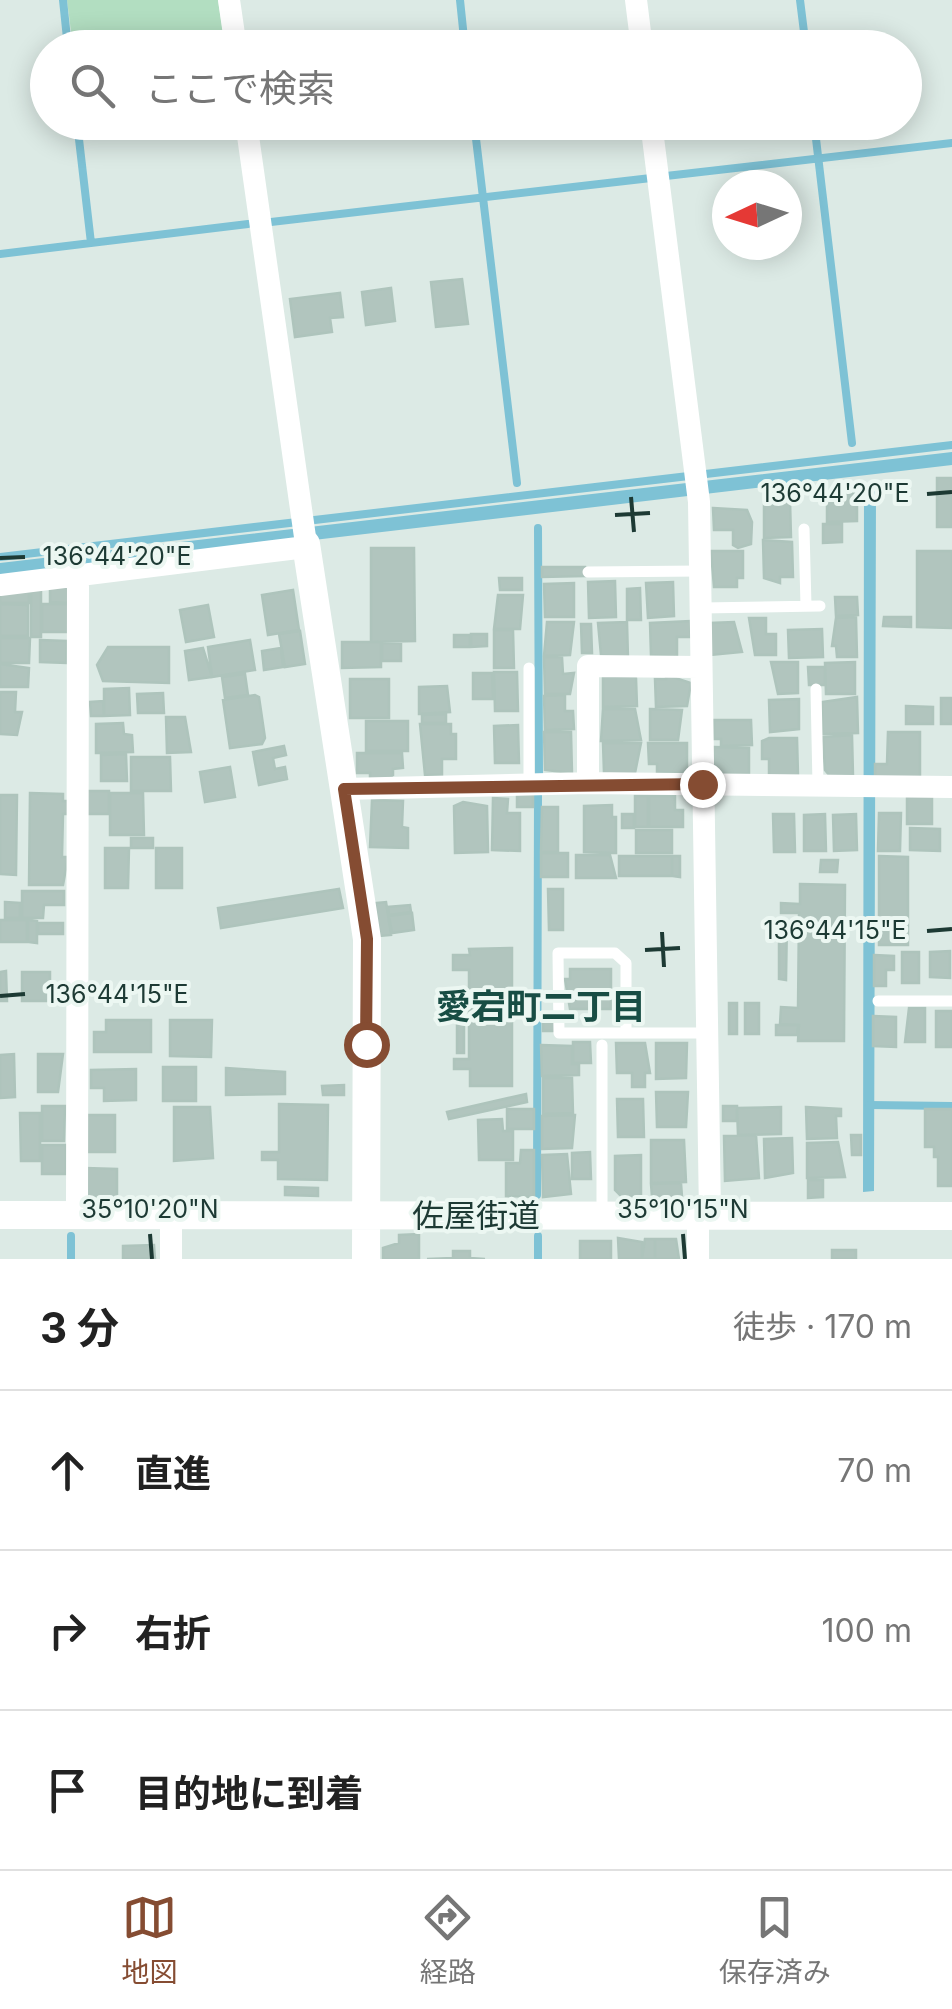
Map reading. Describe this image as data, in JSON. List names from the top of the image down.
{
  "streets": {
    "street": ["佐屋街道"]
  },
  "districts": ["愛宕町二丁目"],
  "north": "left",
  "page": {
    "search": "ここで検索",
    "heading": ["3 分", "徒歩 · 170 m"],
    "list": [
      ["直進", "70 m"],
      ["右折", "100 m"],
      "目的地に到着"
    ],
    "nav": ["地図", "経路", "保存済み"]
  },
  "coordinates": [
    "136°44'20\"E",
    "136°44'15\"E",
    "35°10'20\"N",
    "35°10'15\"N"
  ]
}
